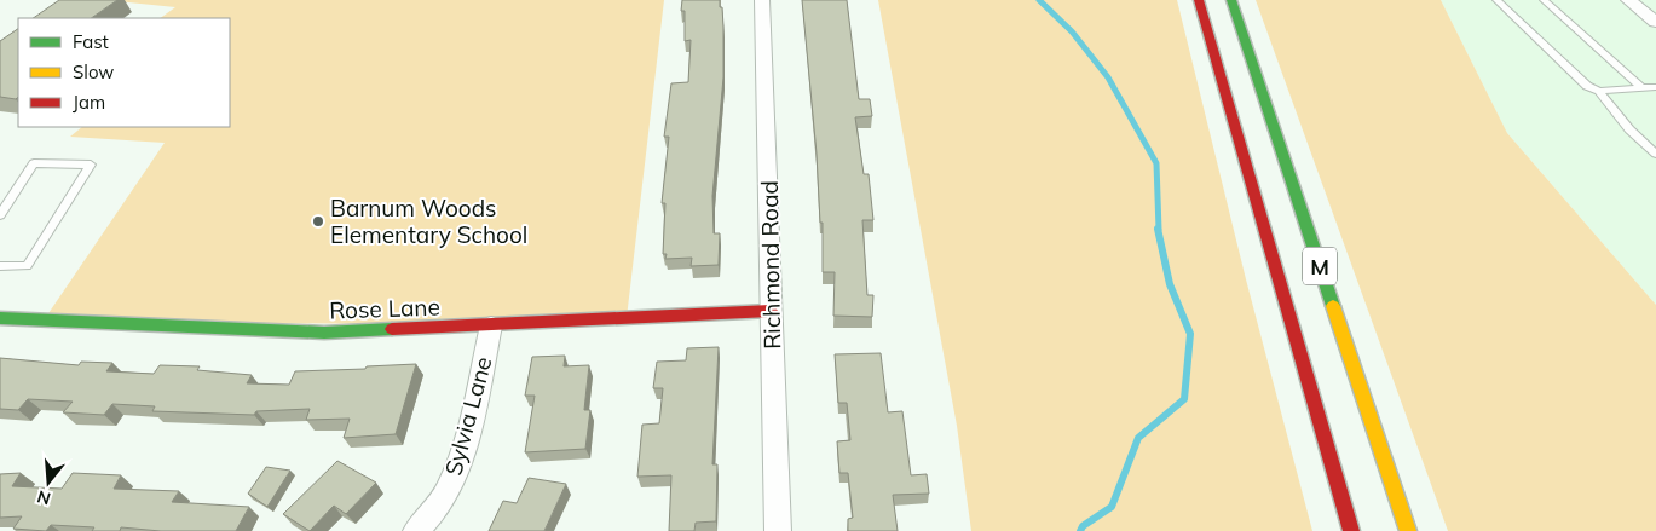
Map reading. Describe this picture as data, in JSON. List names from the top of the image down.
{
  "streets": {
    "main road": ["M", "Rose Lane"],
    "street": ["Richmond Road", "Sylvia Lane"]
  },
  "crossings": [
    ["Richmond Road", "Rose Lane"],
    ["Rose Lane", "Sylvia Lane"]
  ],
  "places": ["Barnum Woods Elementary School"],
  "legend": ["Fast", "Slow", "Jam"],
  "north": "bottom"
}
